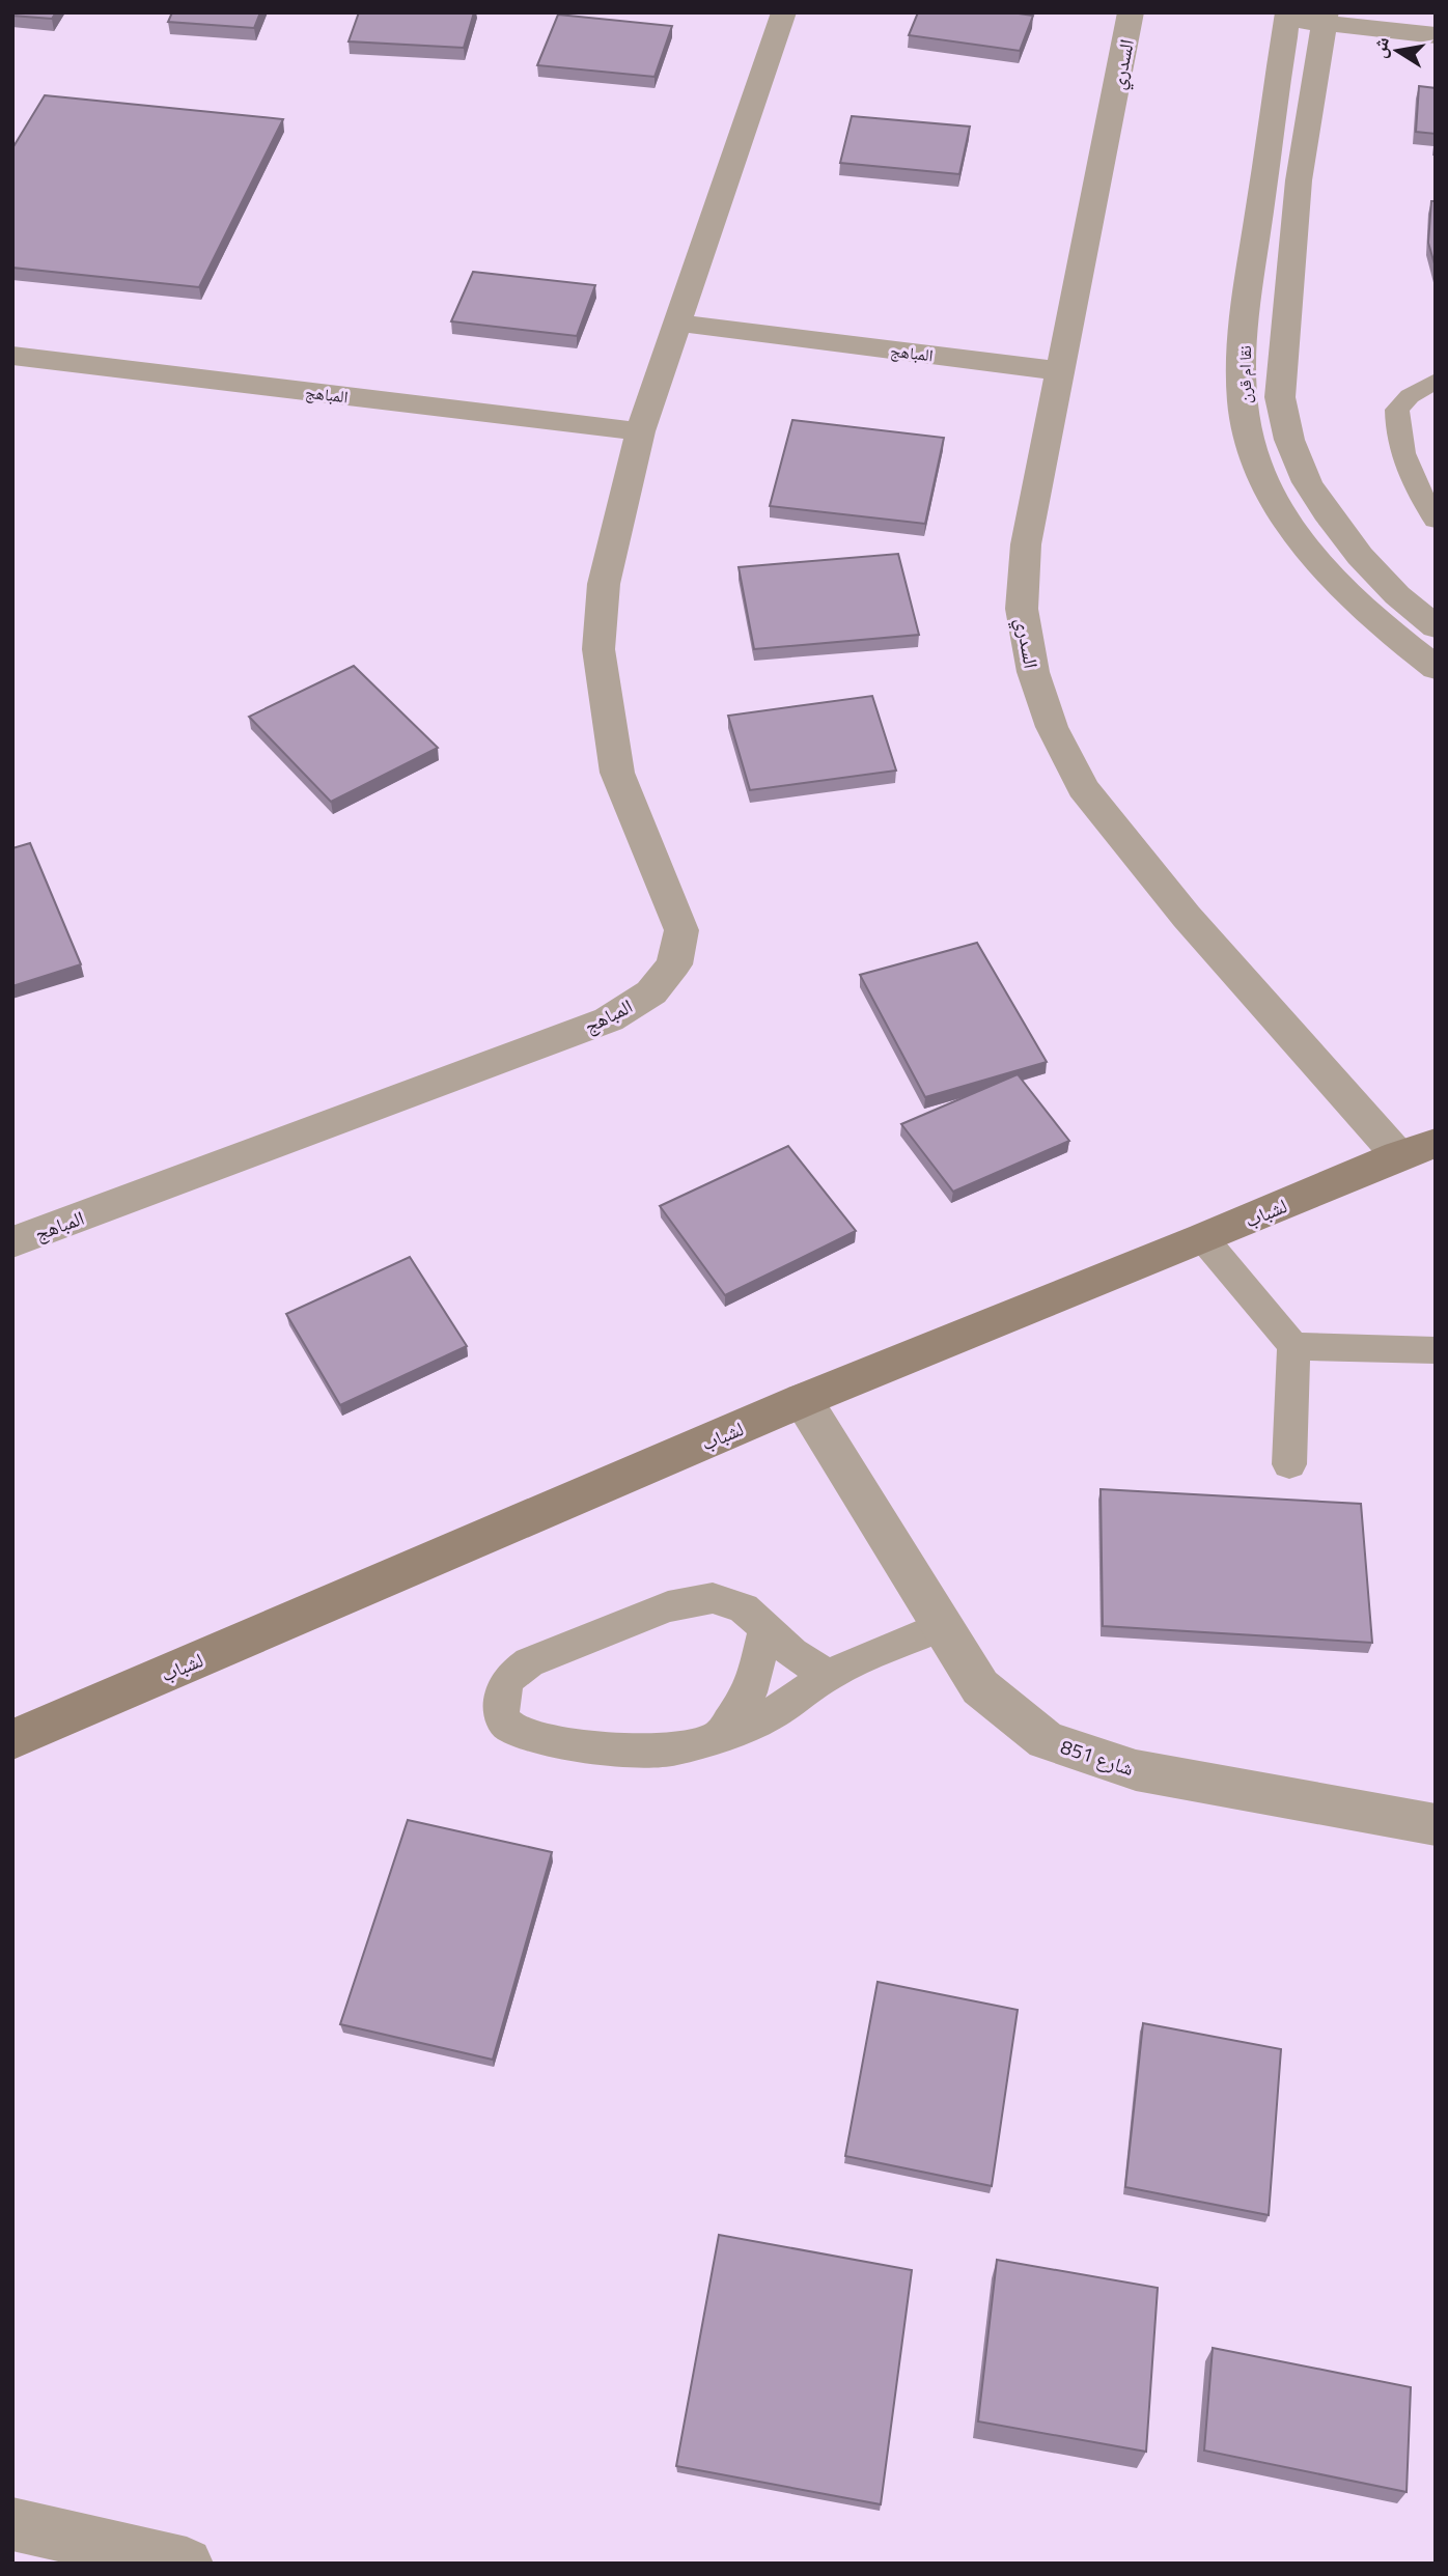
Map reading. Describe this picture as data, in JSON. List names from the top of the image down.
{
  "streets": {
    "street": [
      "السدري",
      "المباهج",
      "نقا ام قرن",
      "لشباب",
      "شارع 851"
    ]
  },
  "crossings": [
    ["السدري", "المباهج"],
    ["السدري", "لشباب"],
    ["لشباب", "شارع 851"]
  ],
  "north": "left"
}
